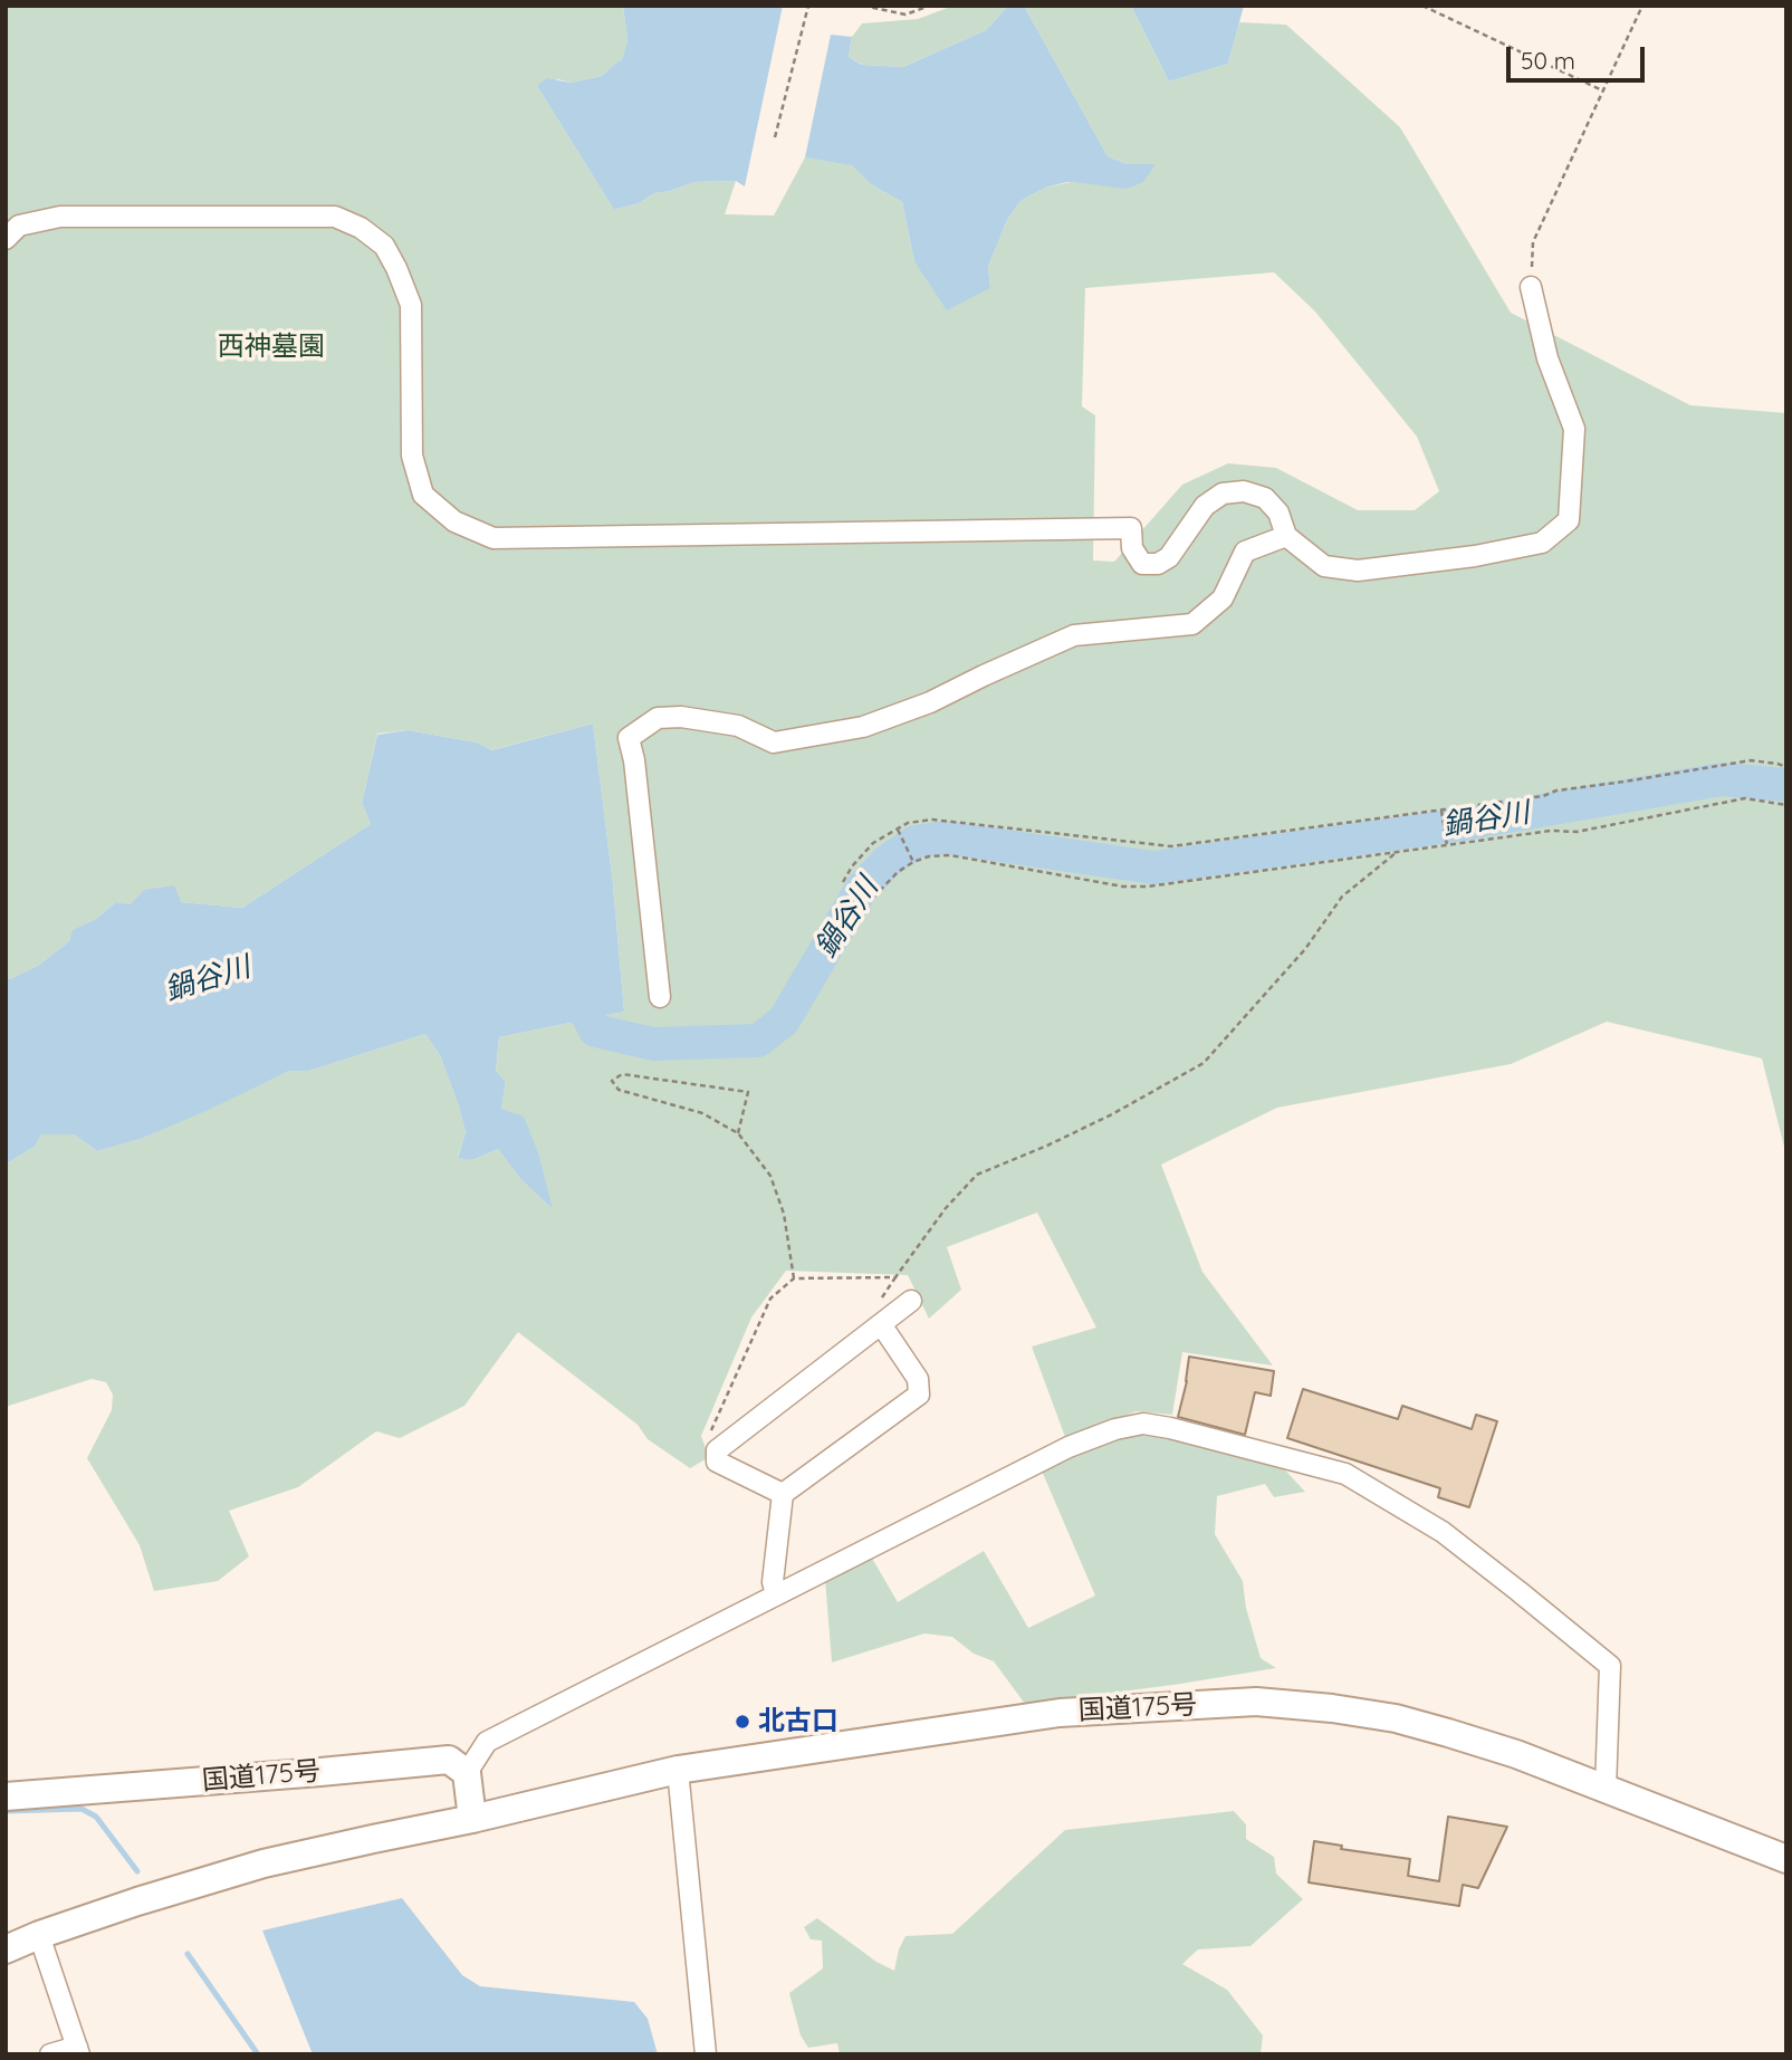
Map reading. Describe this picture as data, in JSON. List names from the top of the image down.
{
  "streets": {
    "highway": ["国道175号"]
  },
  "water": ["鍋谷川"],
  "parks": ["西神墓園"],
  "places": ["北古口"],
  "scale_bar": "50 m"
}
